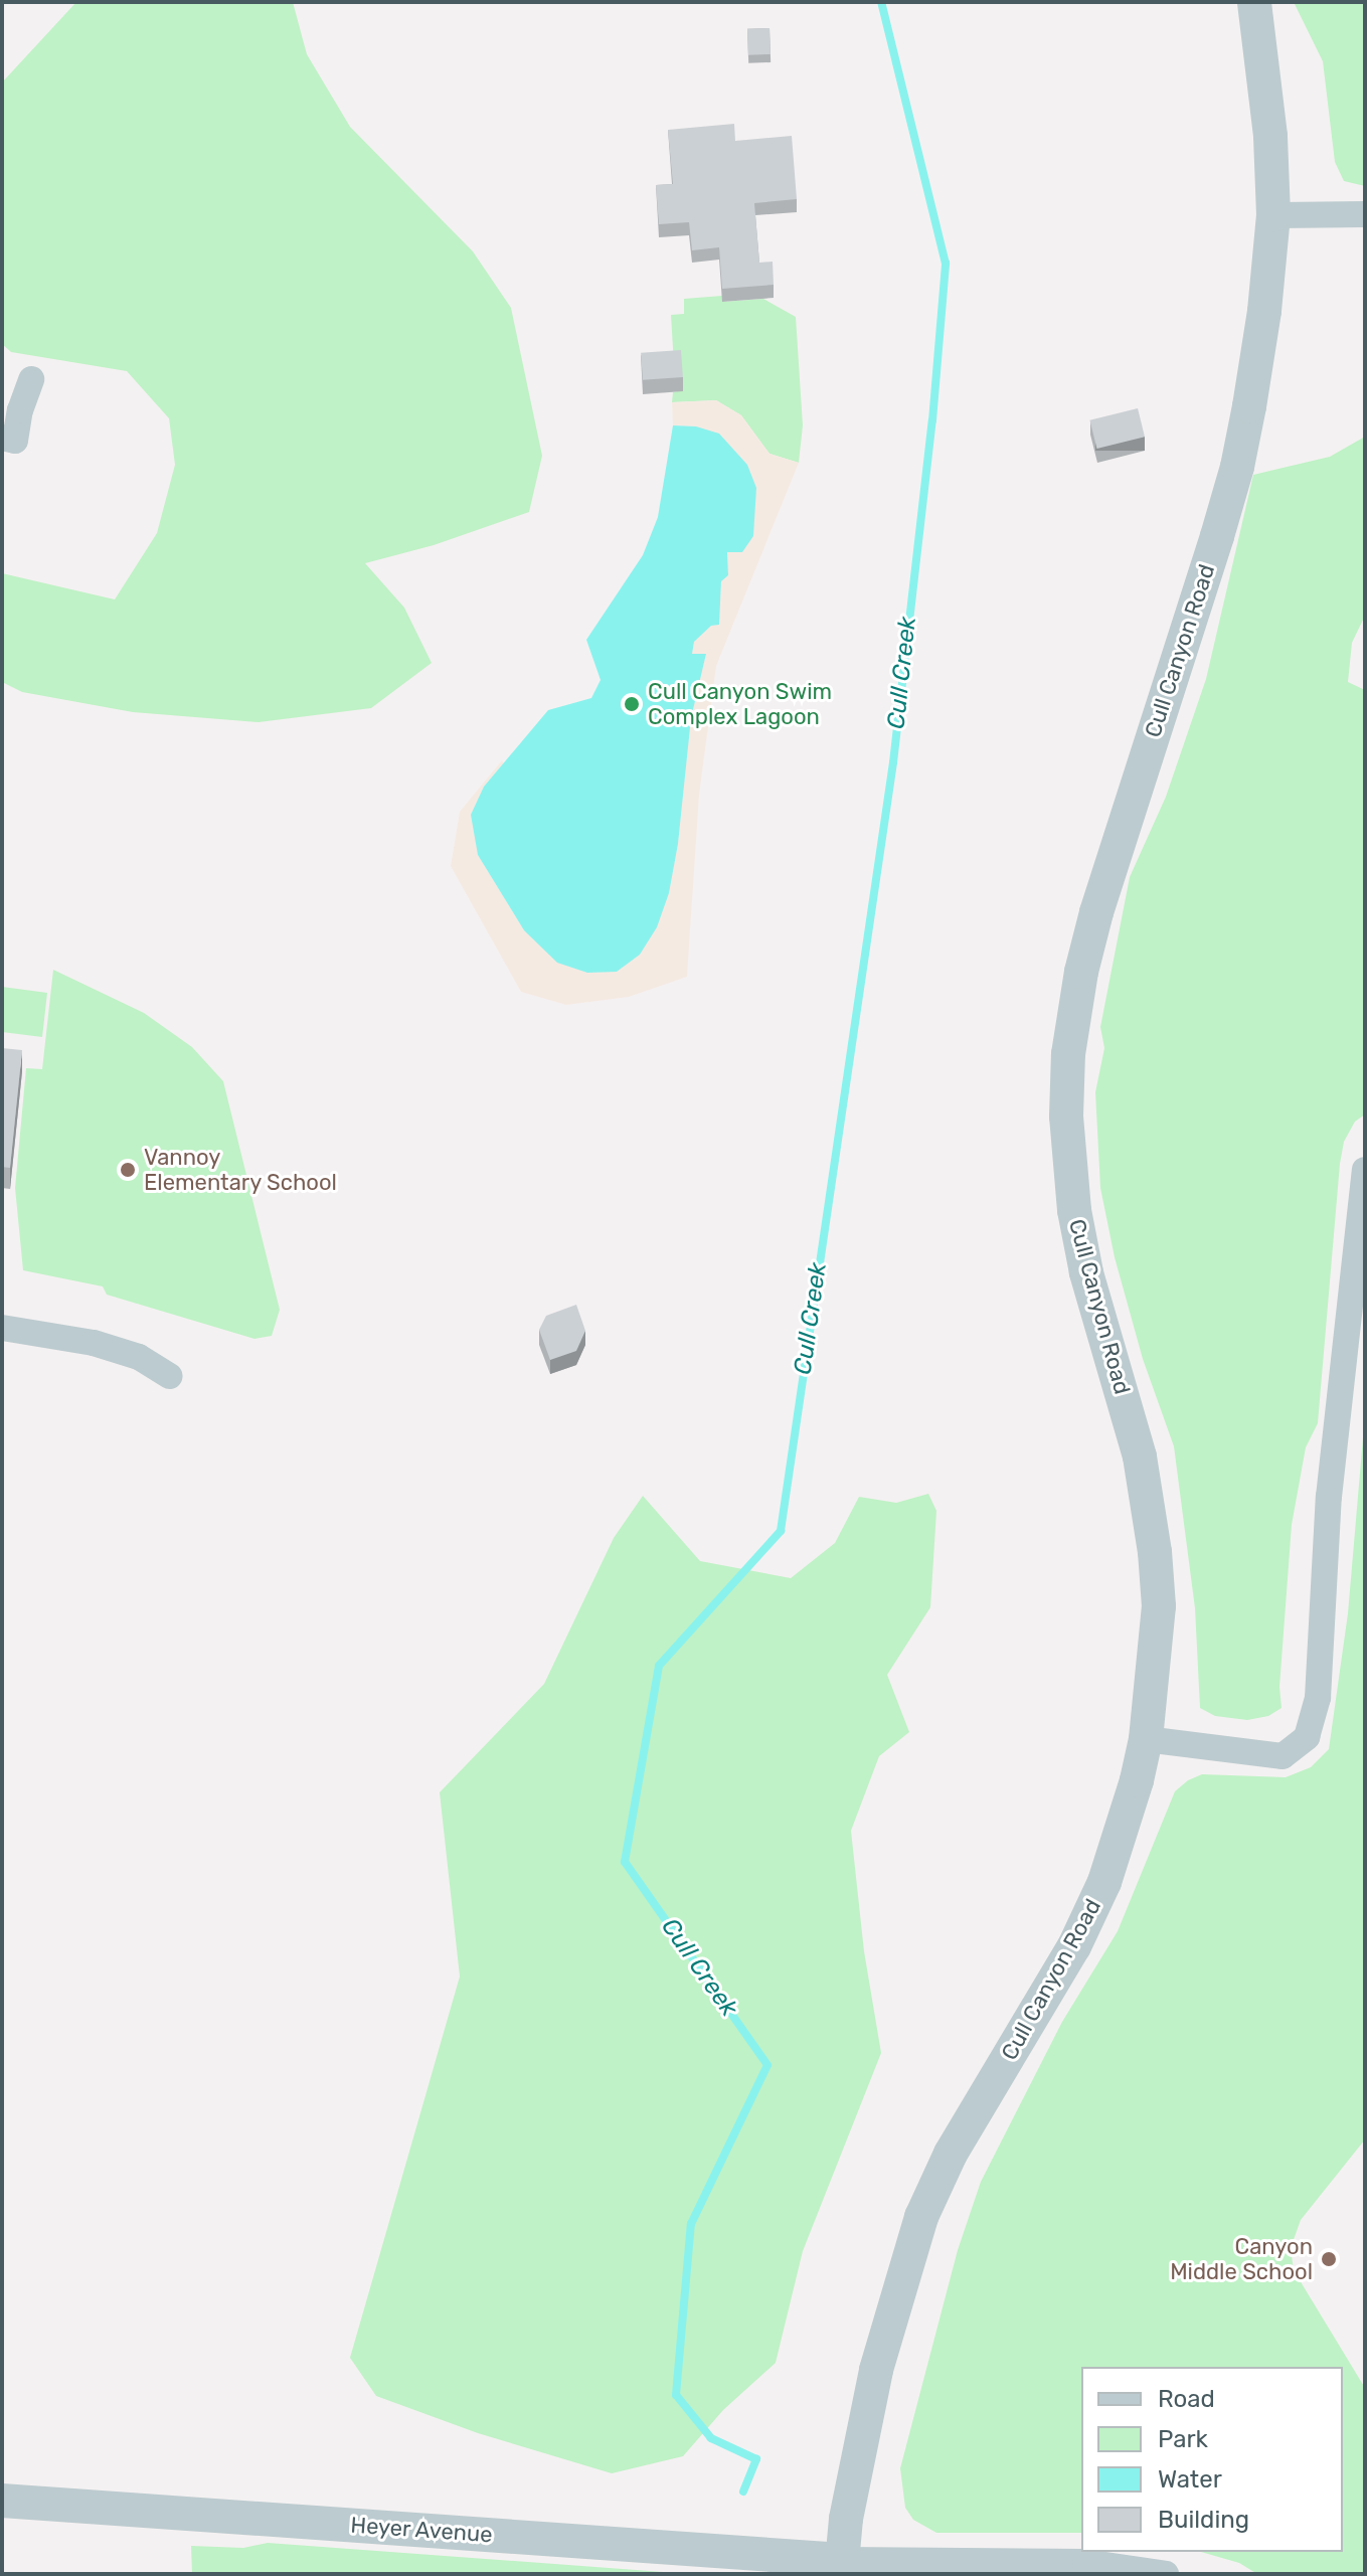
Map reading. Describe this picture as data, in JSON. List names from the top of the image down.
{
  "streets": {
    "street": ["Cull Canyon Road", "Heyer Avenue"]
  },
  "crossings": [
    ["Cull Canyon Road", "Heyer Avenue"]
  ],
  "water": ["Cull Creek"],
  "places": ["Cull Canyon Swim Complex Lagoon", "Vannoy Elementary School", "Canyon Middle School"],
  "legend": [
    "Road",
    "Park",
    "Water",
    "Building"
  ]
}
